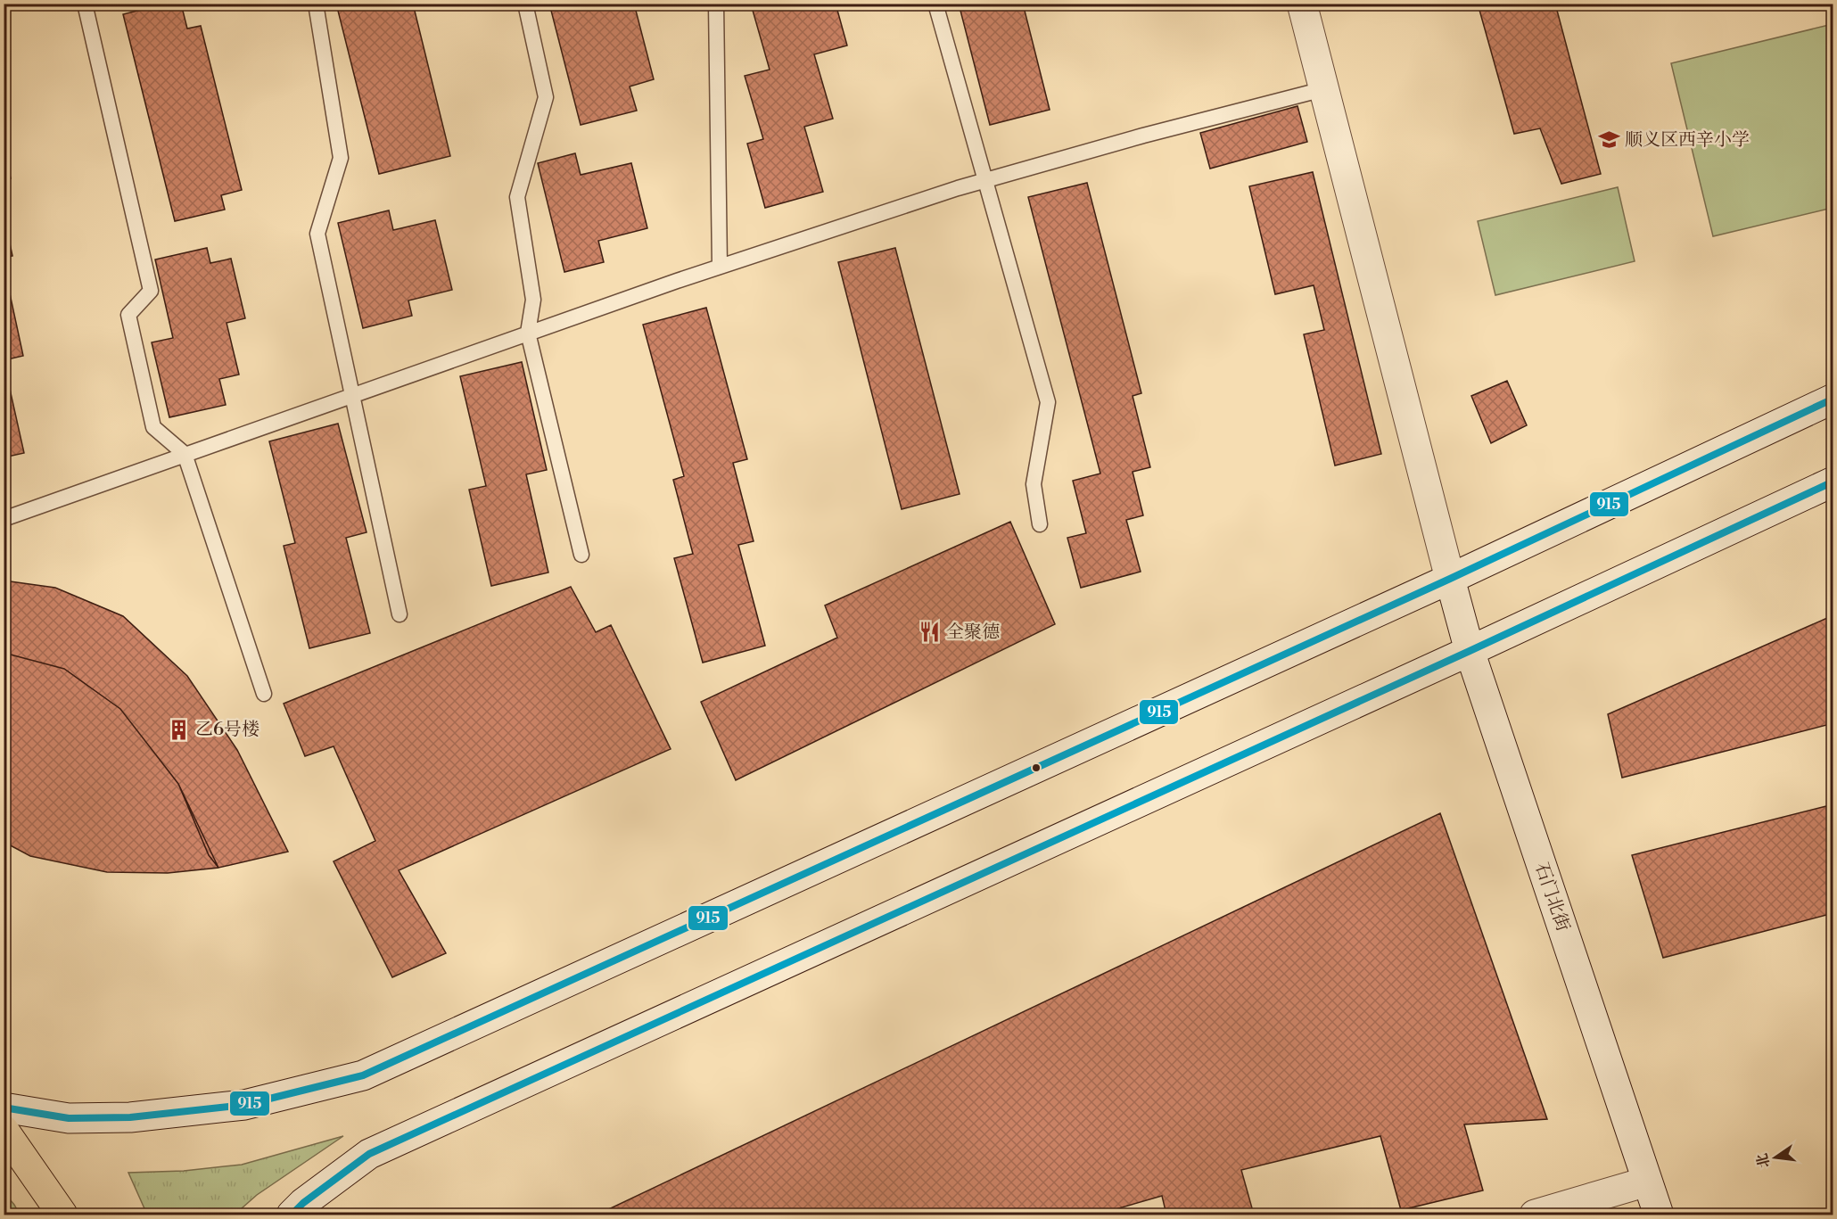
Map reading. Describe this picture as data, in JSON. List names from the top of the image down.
{
  "streets": {
    "main road": ["石门北街"]
  },
  "places": {
    "school or university": ["顺义区西辛小学"],
    "restaurant": ["全聚德"],
    "building": ["乙6号楼"]
  },
  "lines": ["transit line 915"],
  "north": "left"
}
